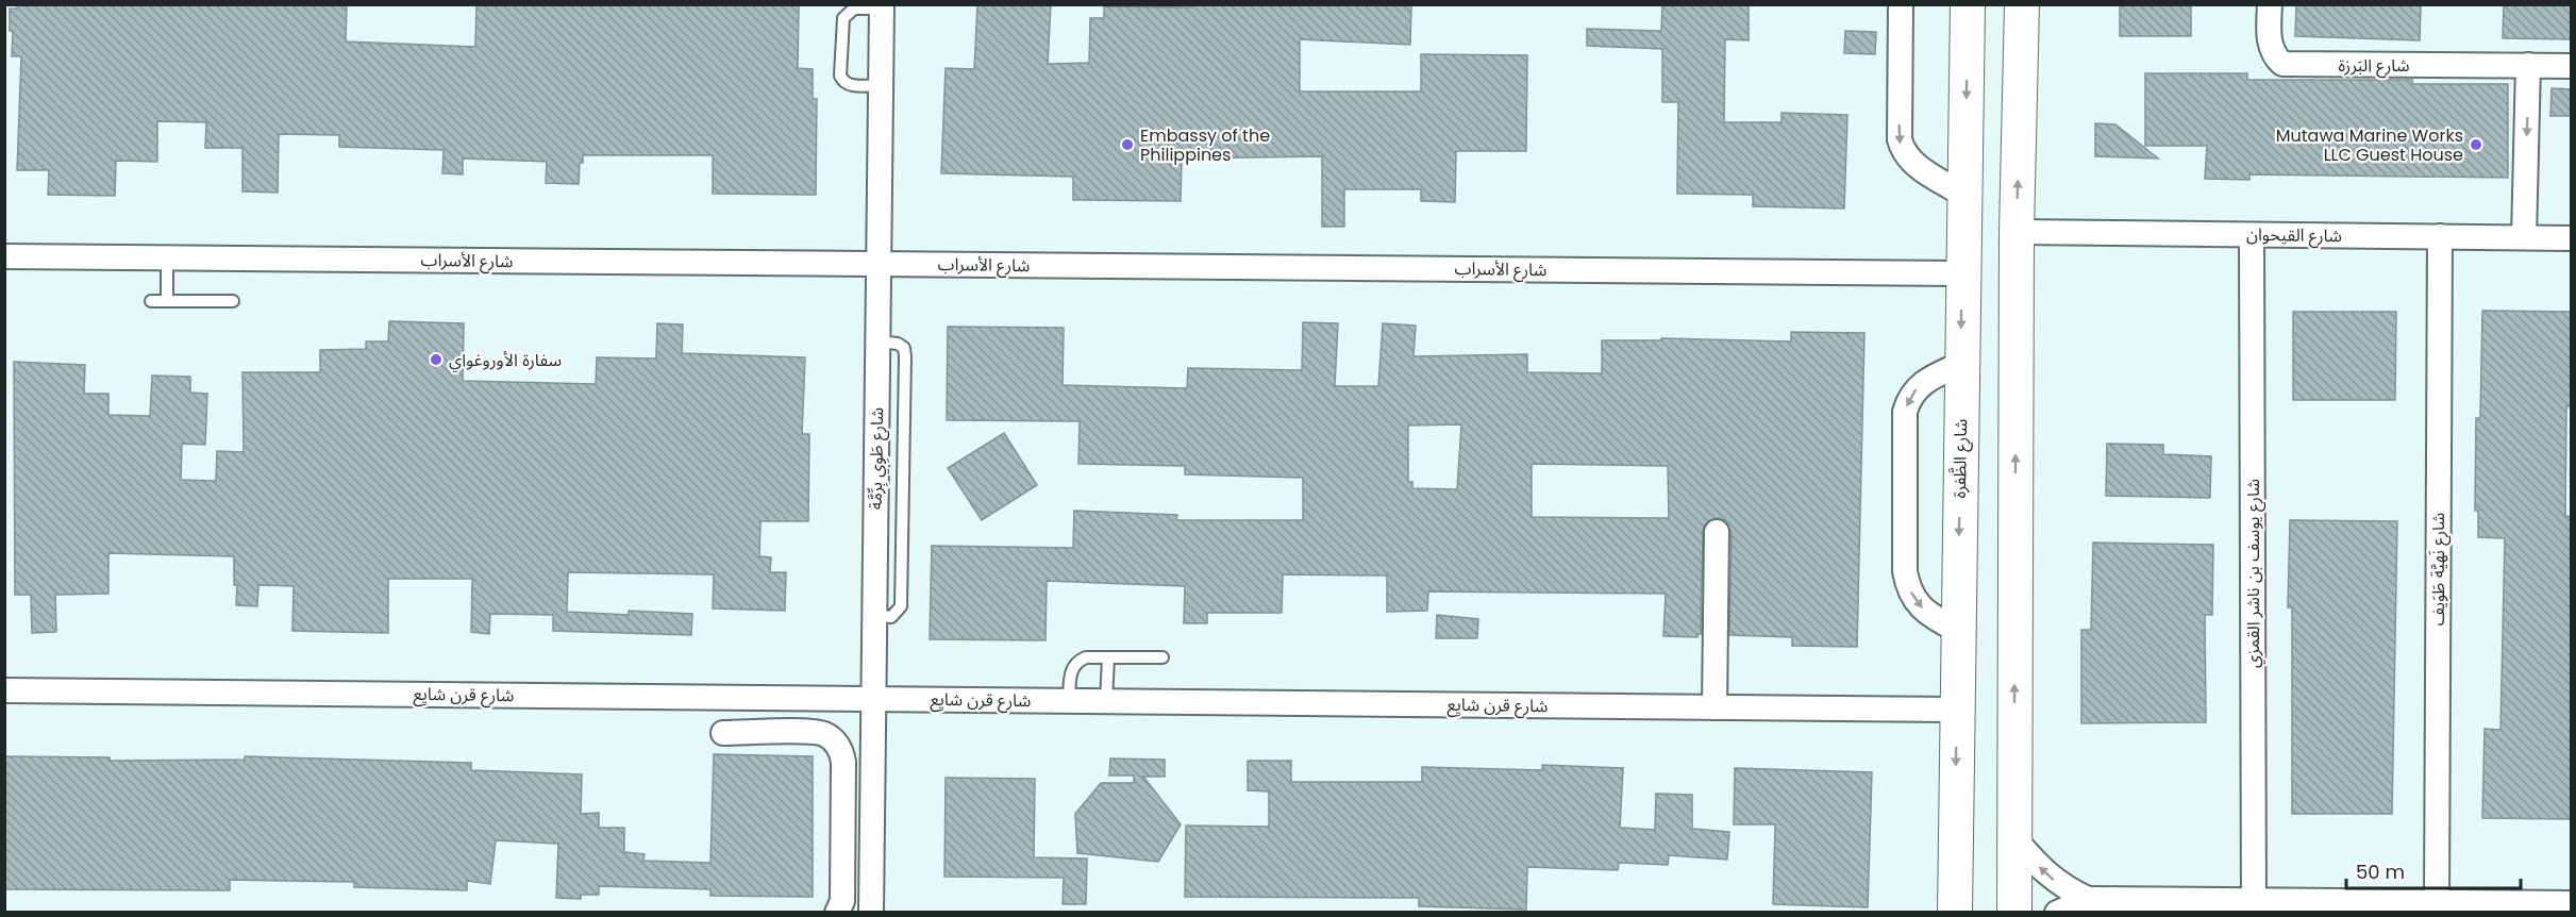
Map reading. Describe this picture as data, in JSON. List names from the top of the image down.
{
  "streets": {
    "main road": ["شارع الظَّفرة"],
    "street": [
      "شارع البَرزة",
      "شارع القيحوان",
      "شارع الأسراب",
      "شارع طَوِي بِرِّمَّة",
      "شارع نَهيَّة طَوَيف",
      "شارع يوسف بن ناشر القمزي",
      "شارع قرن شايِع"
    ]
  },
  "crossings": [
    ["شارع القيحوان", "شارع نَهيَّة طَوَيف"],
    ["شارع القيحوان", "شارع يوسف بن ناشر القمزي"],
    ["شارع الأسراب", "شارع طَوِي بِرِّمَّة"],
    ["شارع الأسراب", "شارع الظَّفرة"],
    ["شارع طَوِي بِرِّمَّة", "شارع قرن شايِع"],
    ["شارع الظَّفرة", "شارع قرن شايِع"]
  ],
  "places": ["Embassy of the Philippines", "Mutawa Marine Works LLC Guest House", "سفارة الأوروغواي"],
  "scale_bar": "50 m"
}
